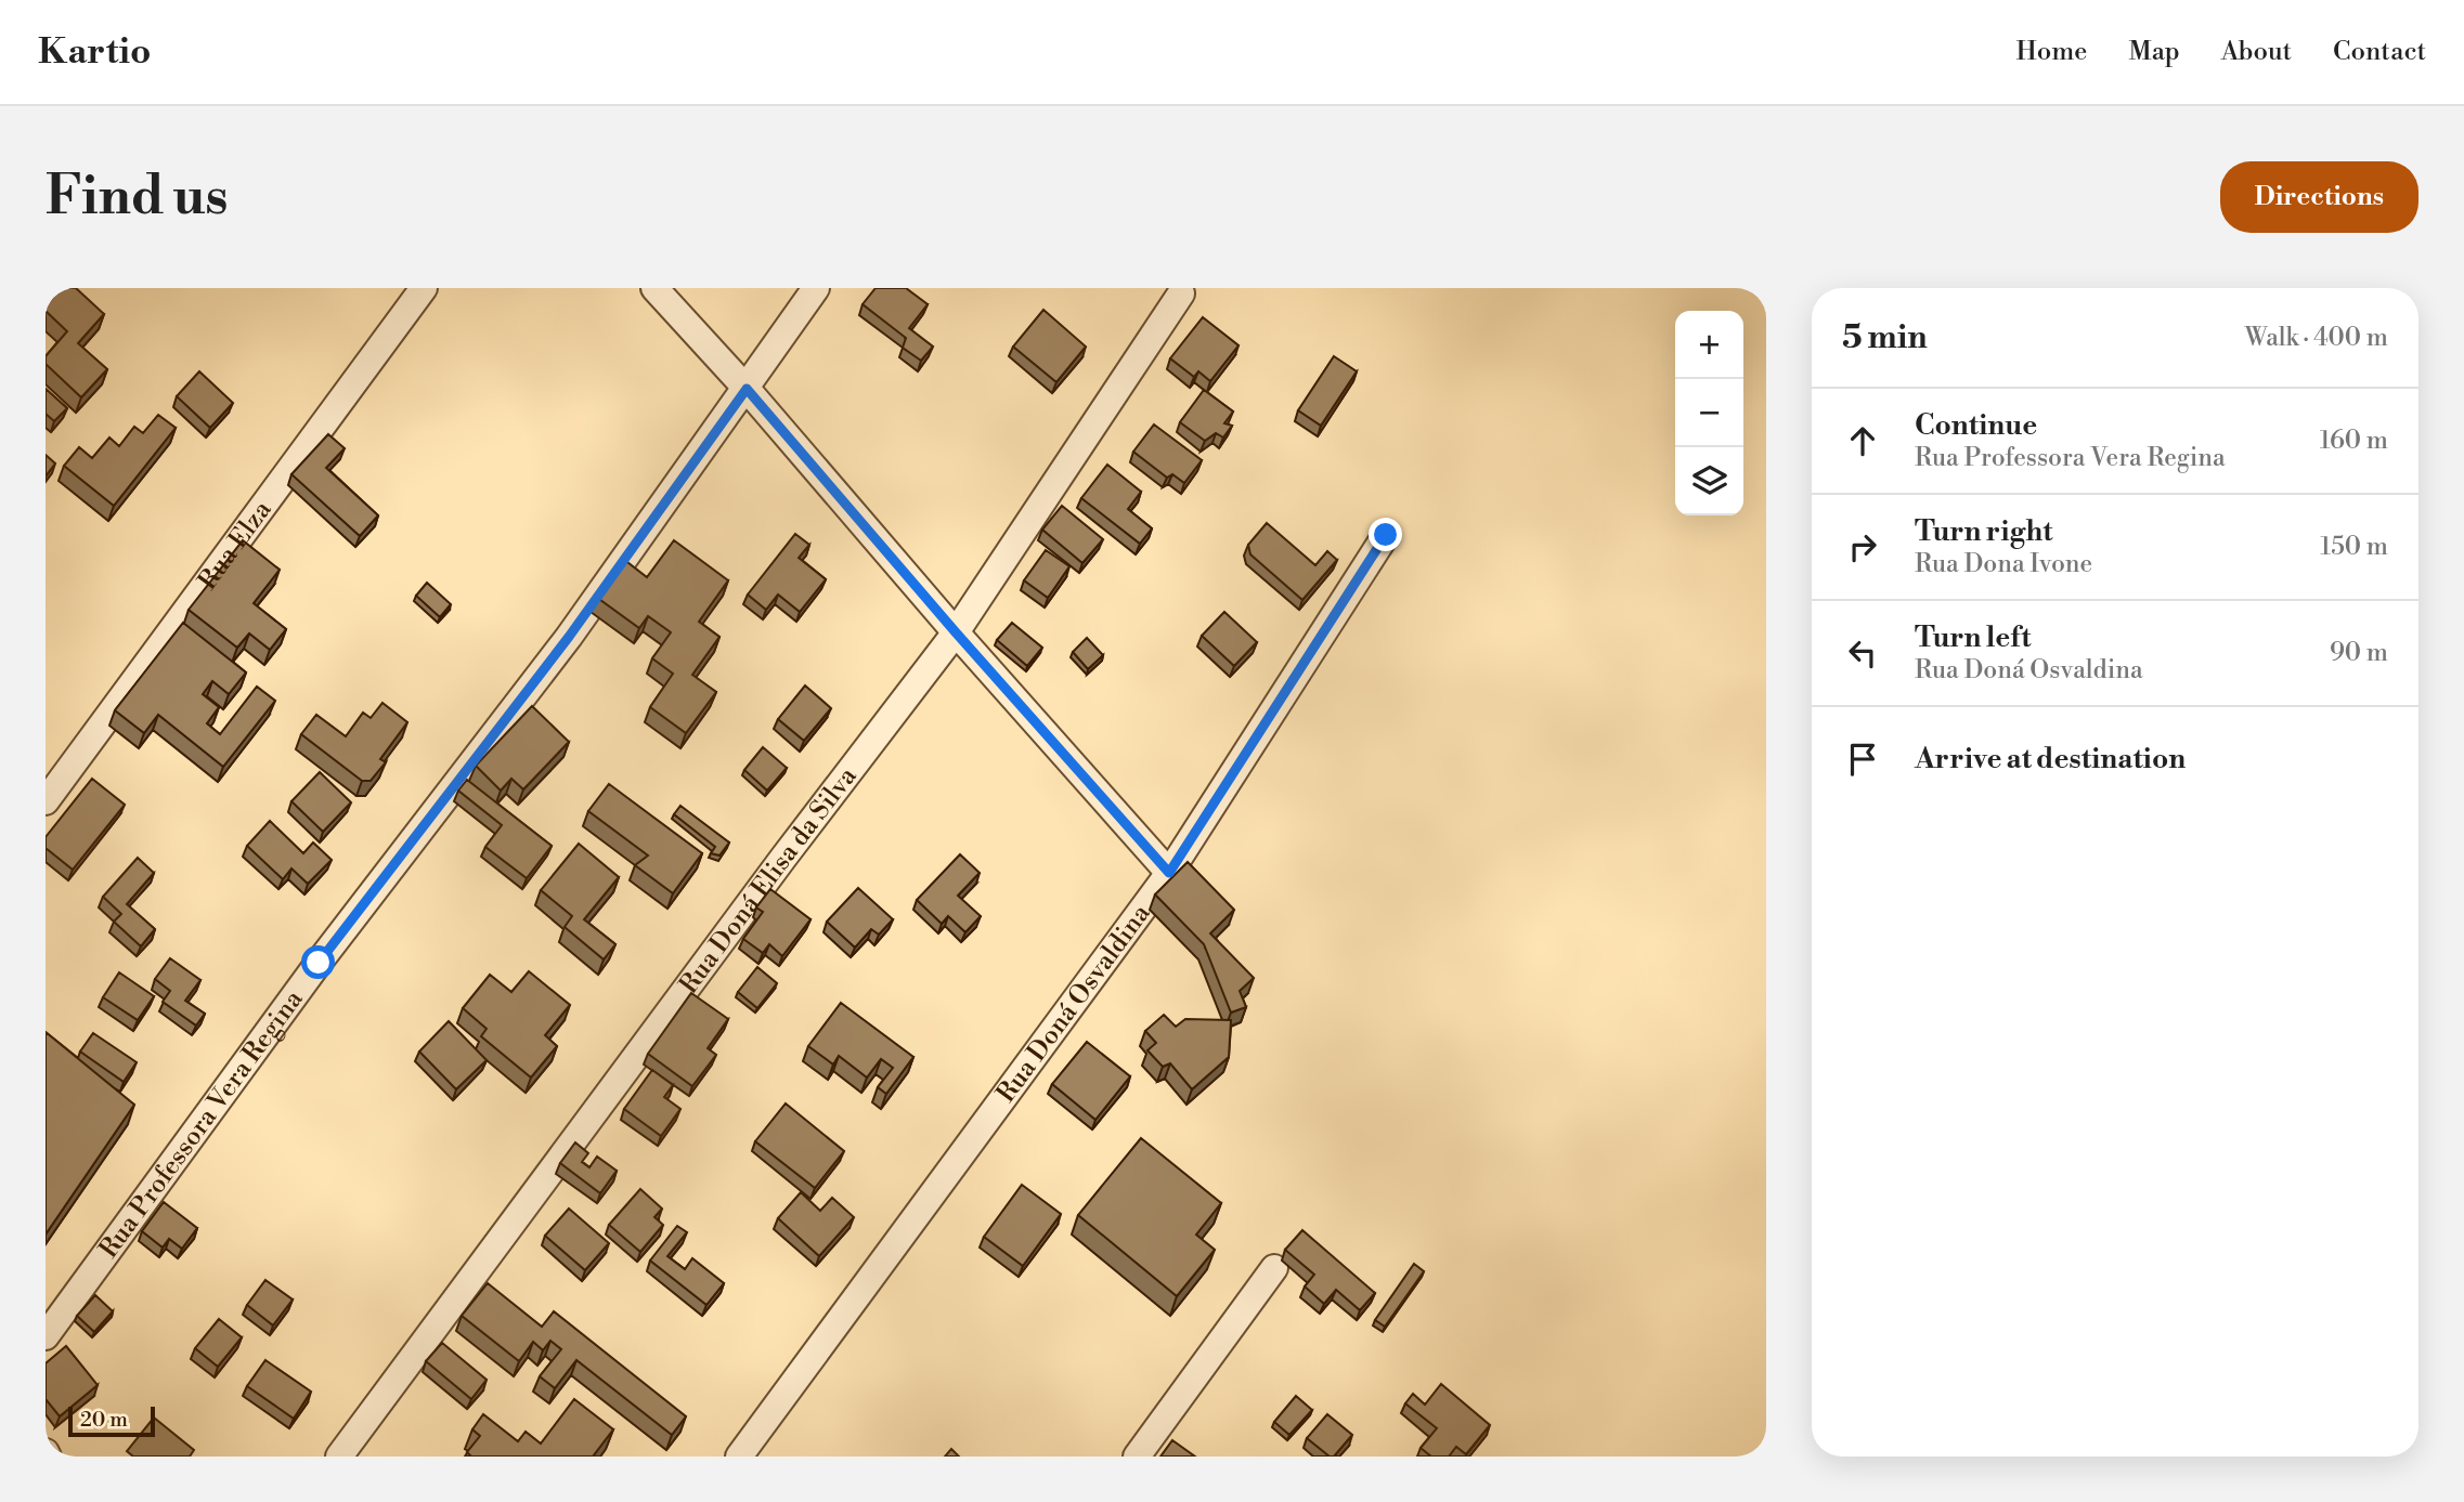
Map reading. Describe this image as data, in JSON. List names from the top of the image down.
{
  "streets": {
    "street": [
      "Rua Elza",
      "Rua Doná Elisa da Silva",
      "Rua Doná Osvaldina",
      "Rua Professora Vera Regina"
    ]
  },
  "scale_bar": "20 m",
  "page": {
    "header": "Kartio",
    "nav": [
      "Home",
      "Map",
      "About",
      "Contact"
    ],
    "buttons": "Directions",
    "title": "Find us",
    "heading": ["5 min", "Walk · 400 m"],
    "map_buttons": ["+", "−"],
    "list": [
      ["Continue", "Rua Professora Vera Regina", "160 m"],
      ["Turn right", "Rua Dona Ivone", "150 m"],
      ["Turn left", "Rua Doná Osvaldina", "90 m"],
      "Arrive at destination"
    ],
    "scale": "20 m"
  }
}
